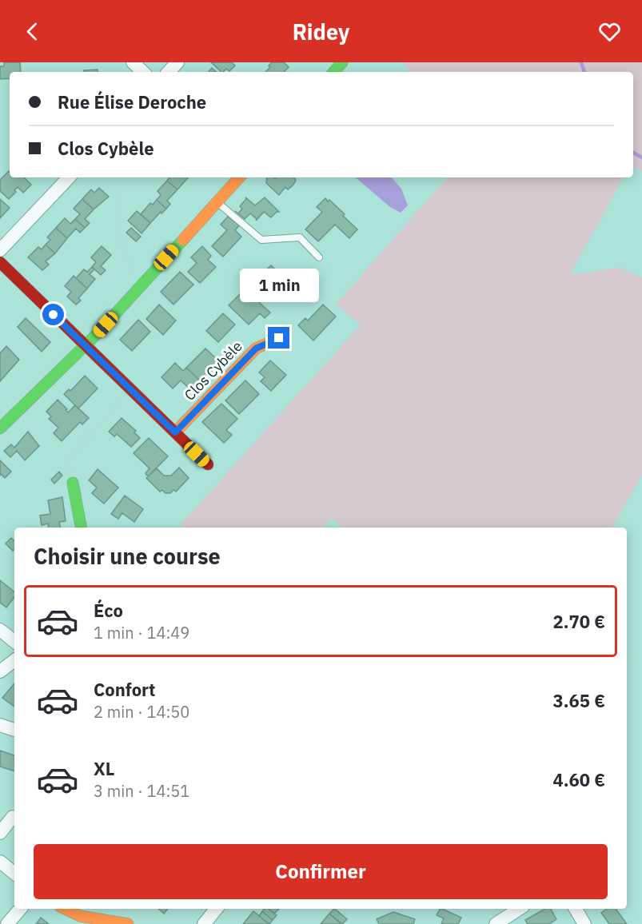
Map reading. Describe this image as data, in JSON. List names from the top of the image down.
{
  "streets": {
    "street": ["Clos Cybèle"]
  },
  "page": {
    "header": "Ridey",
    "banner": ["Rue Élise Deroche", "Clos Cybèle"],
    "bubble": "1 min",
    "heading": "Choisir une course",
    "list": [
      {
        "name": "Éco",
        "note": "1 min · 14:49",
        "value": "2.70 €"
      },
      {
        "name": "Confort",
        "note": "2 min · 14:50",
        "value": "3.65 €"
      },
      {
        "name": "XL",
        "note": "3 min · 14:51",
        "value": "4.60 €"
      }
    ],
    "buttons": "Confirmer"
  }
}
